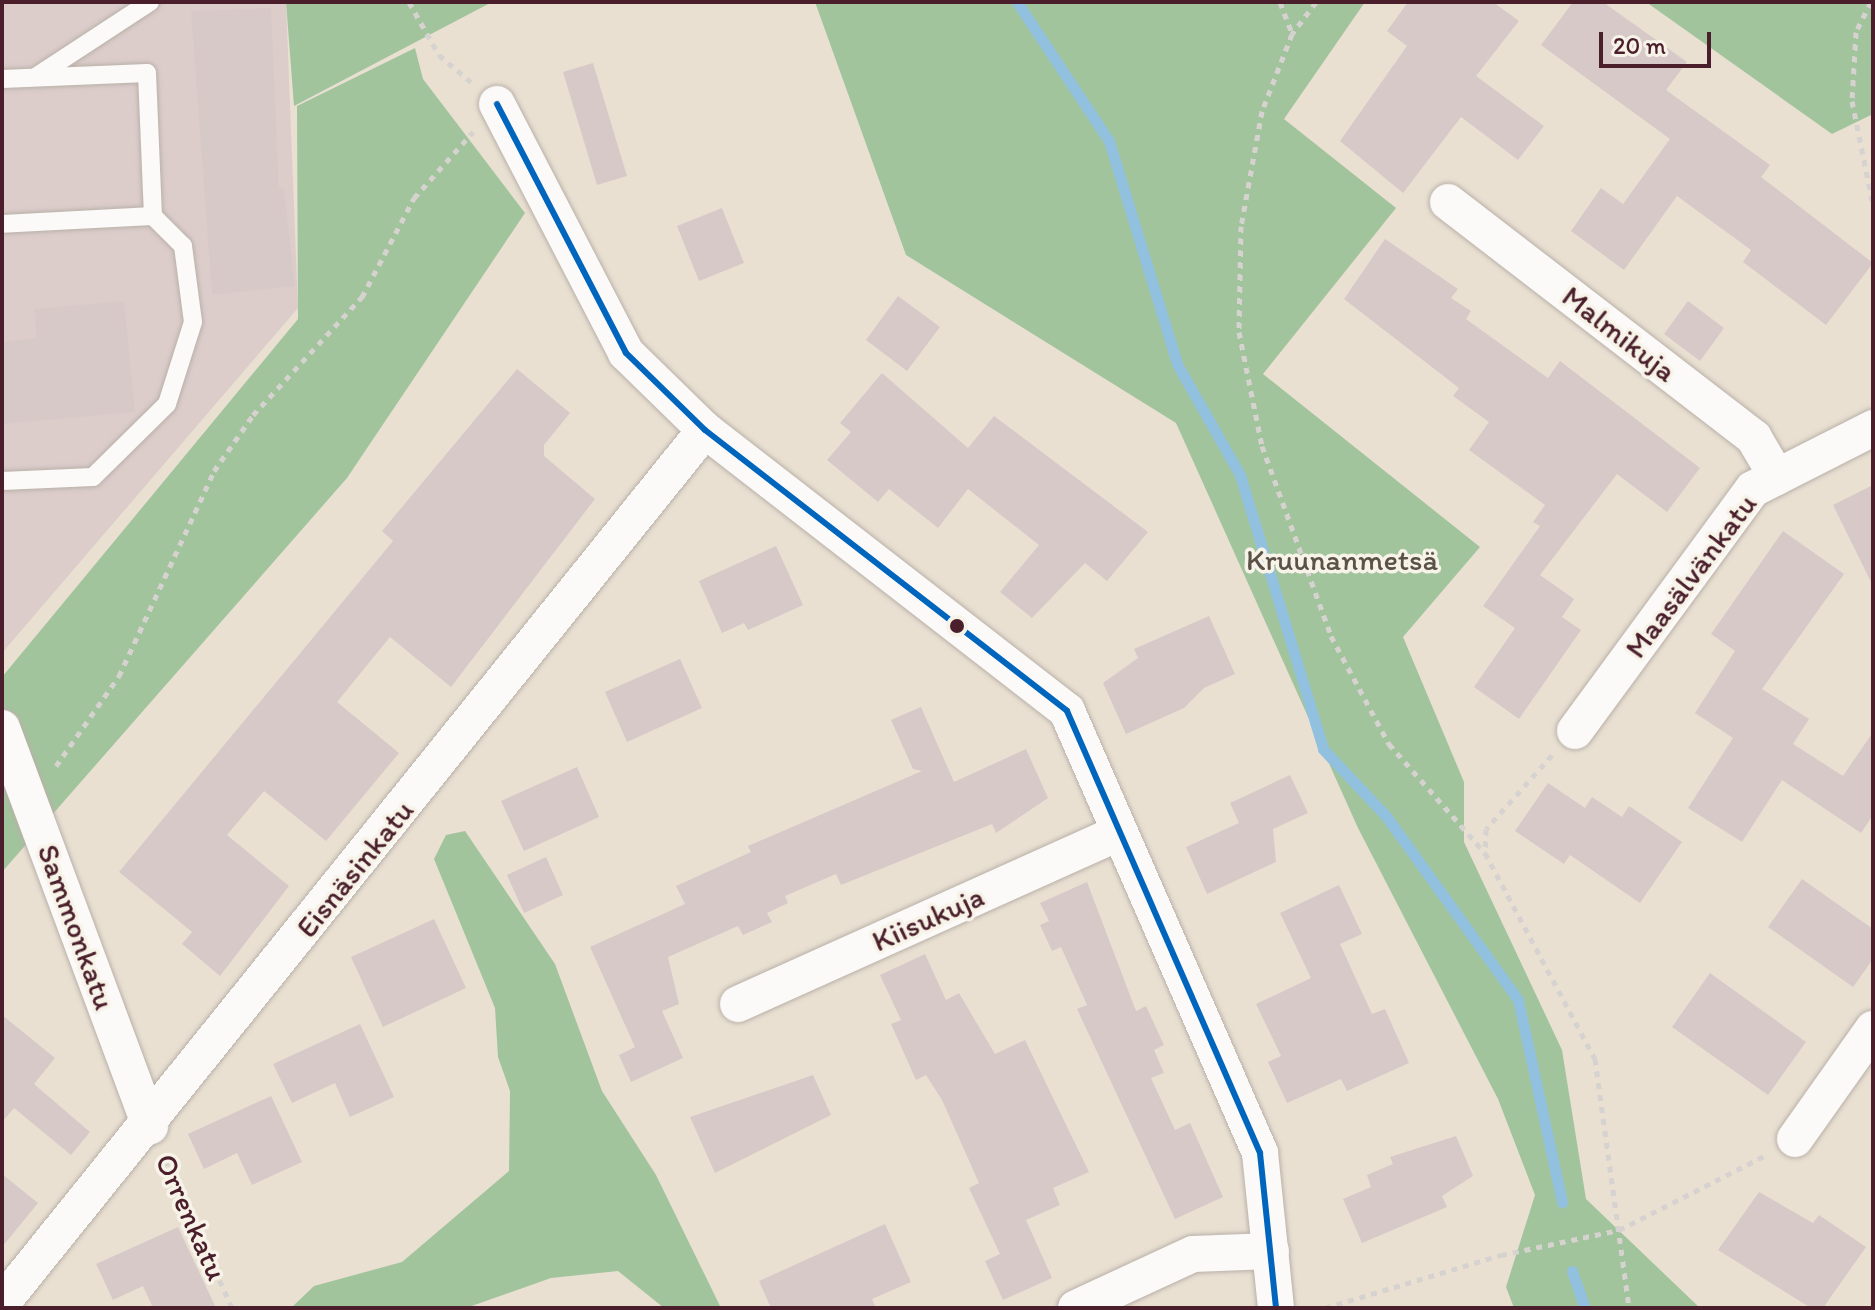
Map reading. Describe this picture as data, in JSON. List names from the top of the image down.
{
  "streets": {
    "street": [
      "Malmikuja",
      "Maasälvänkatu",
      "Eisnäsinkatu",
      "Kiisukuja",
      "Sammonkatu"
    ],
    "path": ["Orrenkatu"]
  },
  "crossings": [
    ["Malmikuja", "Maasälvänkatu"],
    ["Eisnäsinkatu", "Sammonkatu"],
    ["Eisnäsinkatu", "Orrenkatu"],
    ["Sammonkatu", "Orrenkatu"]
  ],
  "parks": ["Kruunanmetsä"],
  "scale_bar": "20 m"
}
